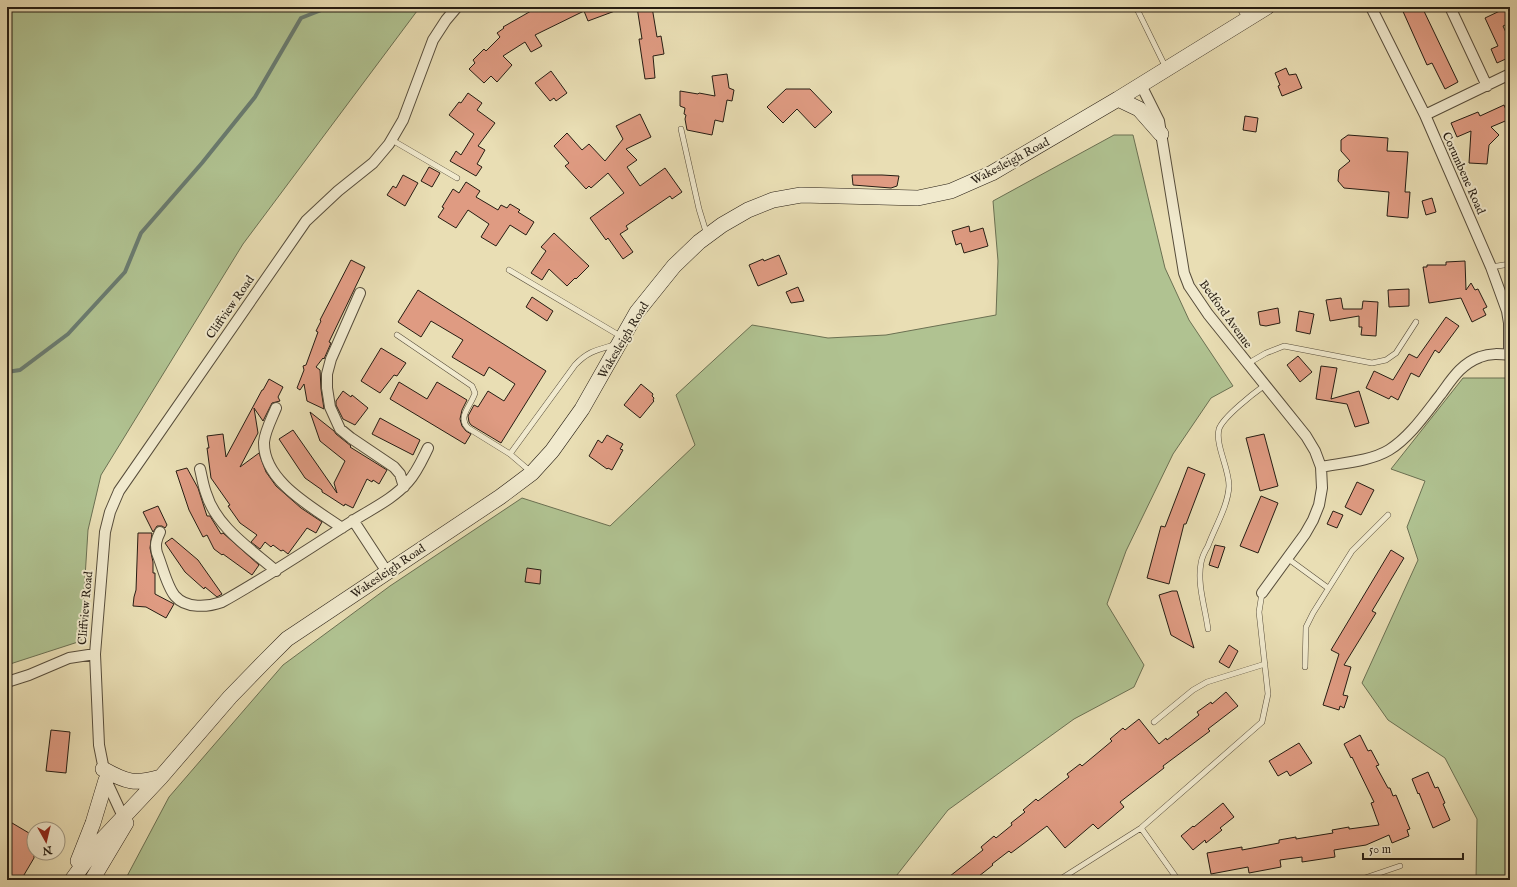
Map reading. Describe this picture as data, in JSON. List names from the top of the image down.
{
  "streets": {
    "main road": ["Wakesleigh Road"],
    "street": ["Corumbene Road", "Cliffview Road", "Bedford Avenue"]
  },
  "crossings": [
    ["Wakesleigh Road", "Cliffview Road"],
    ["Wakesleigh Road", "Bedford Avenue"]
  ],
  "scale_bar": "50 m",
  "north": "bottom"
}
